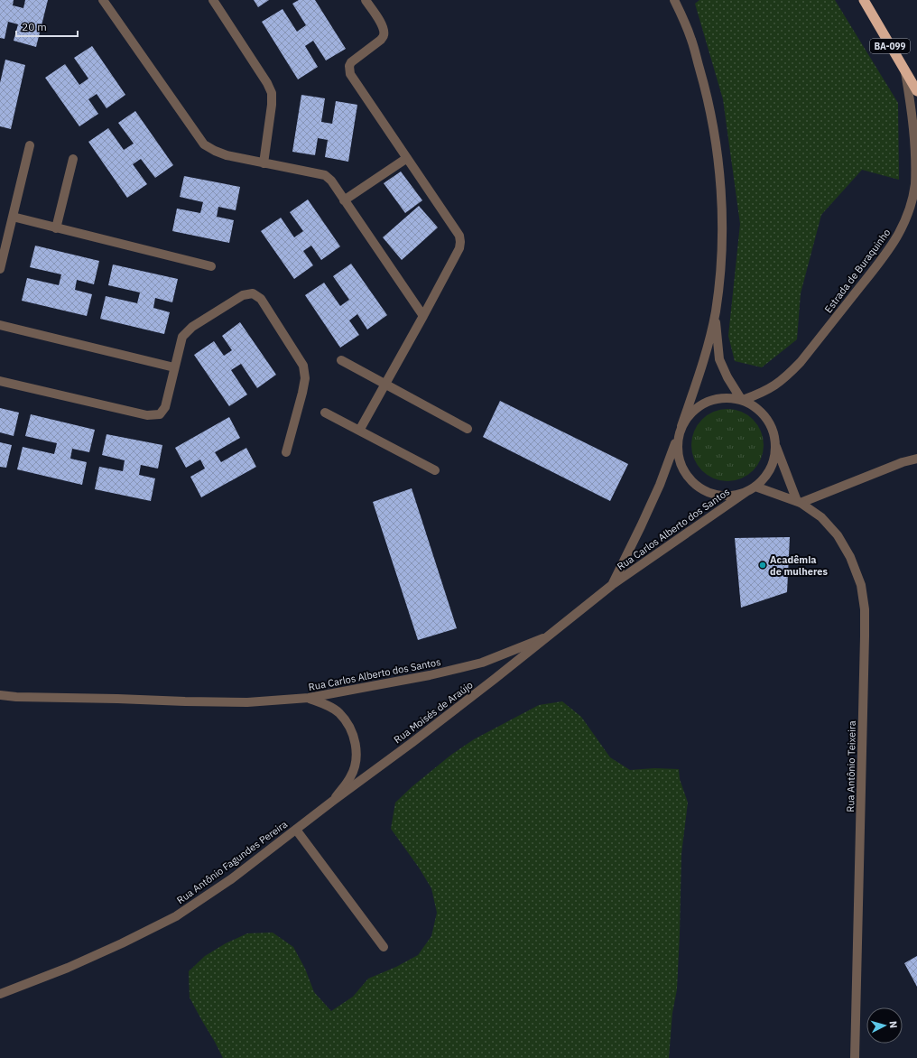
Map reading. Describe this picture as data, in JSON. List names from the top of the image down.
{
  "streets": {
    "highway": ["BA-099"],
    "street": [
      "Estrada de Buraquinho",
      "Rua Carlos Alberto dos Santos",
      "Rua Moisés de Araújo",
      "Rua Antônio Teixeira",
      "Rua Antônio Fagundes Pereira"
    ]
  },
  "crossings": [
    ["BA-099", "Estrada de Buraquinho"],
    ["Estrada de Buraquinho", "Rua Carlos Alberto dos Santos"],
    ["Estrada de Buraquinho", "Rua Antônio Teixeira"],
    ["Rua Carlos Alberto dos Santos", "Rua Moisés de Araújo"],
    ["Rua Carlos Alberto dos Santos", "Rua Antônio Teixeira"],
    ["Rua Moisés de Araújo", "Rua Antônio Fagundes Pereira"]
  ],
  "places": ["Acadêmia de mulheres"],
  "scale_bar": "20 m",
  "north": "right"
}
